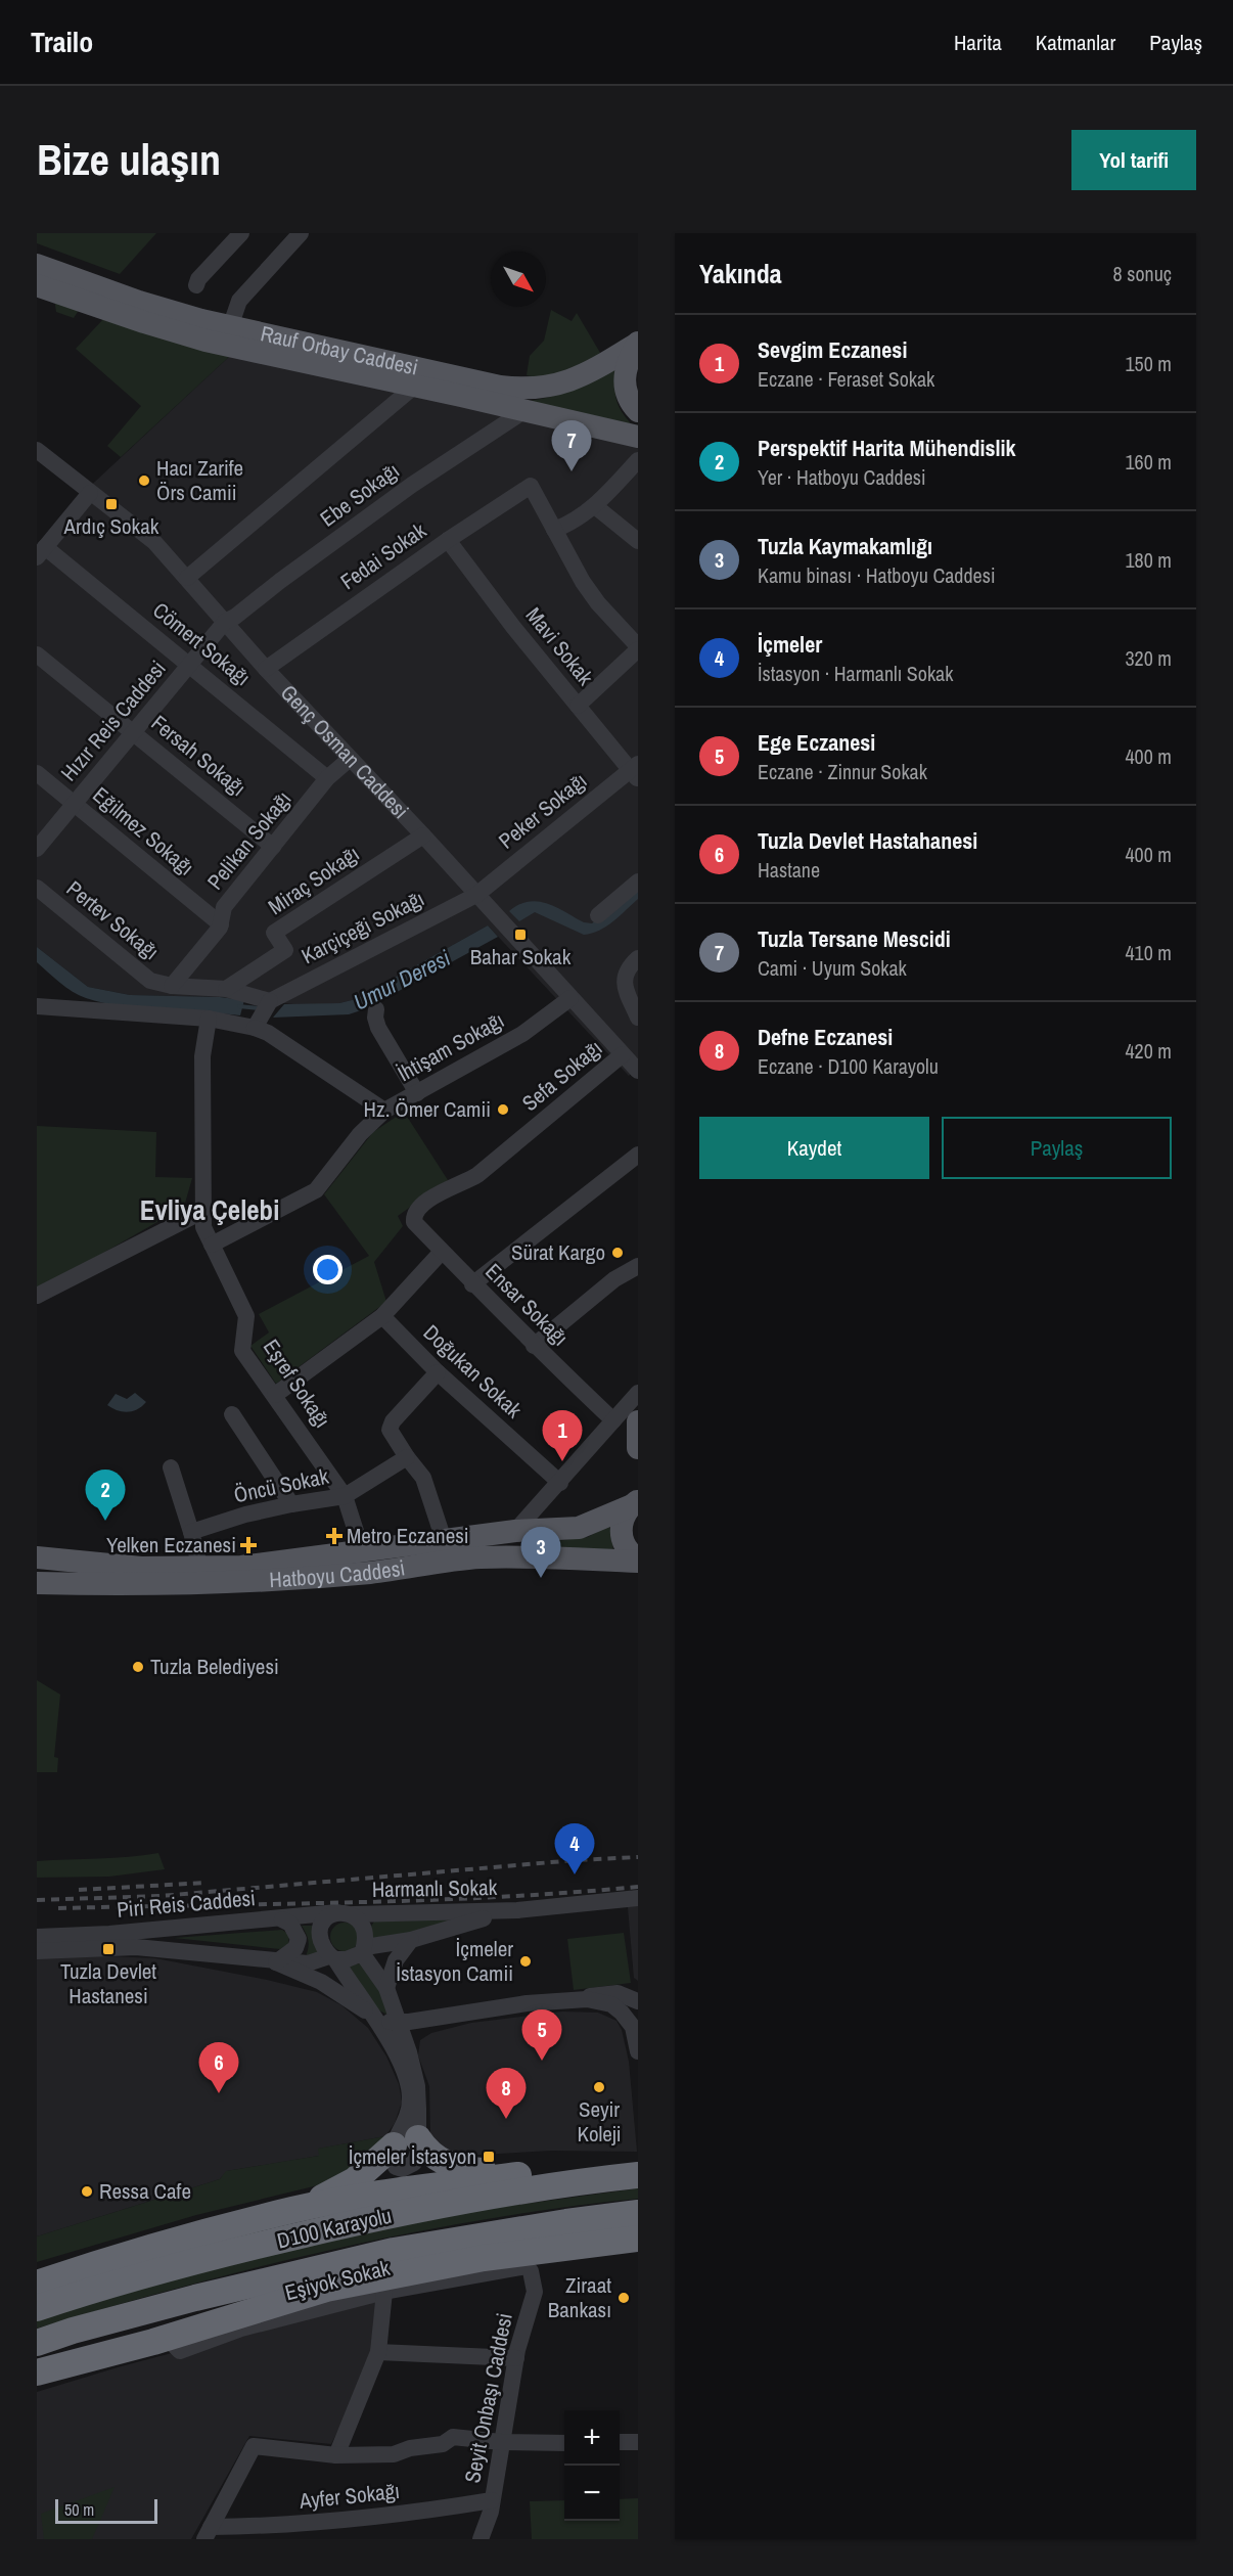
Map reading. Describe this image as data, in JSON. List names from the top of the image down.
{
  "streets": {
    "highway": ["D100 Karayolu"],
    "main road": ["Rauf Orbay Caddesi", "Hatboyu Caddesi"],
    "street": [
      "Ebe Sokağı",
      "Fedai Sokak",
      "Cömert Sokağı",
      "Mavi Sokak",
      "Hızır Reis Caddesi",
      "Genç Osman Caddesi",
      "Fersah Sokağı",
      "Peker Sokağı",
      "Eğilmez Sokağı",
      "Pelikan Sokağı",
      "Miraç Sokağı",
      "Pertev Sokağı",
      "Karçiçeği Sokağı",
      "İhtişam Sokağı",
      "Sefa Sokağı",
      "Ensar Sokağı",
      "Doğukan Sokak",
      "Eşref Sokağı",
      "Öncü Sokak",
      "Harmanlı Sokak",
      "Piri Reis Caddesi",
      "Eşiyok Sokak",
      "Seyit Onbaşı Caddesi",
      "Ayfer Sokağı"
    ]
  },
  "crossings": [
    ["Rauf Orbay Caddesi", "Ebe Sokağı"],
    ["Ebe Sokağı", "Hızır Reis Caddesi"],
    ["Ebe Sokağı", "Genç Osman Caddesi"],
    ["Fedai Sokak", "Mavi Sokak"],
    ["Fedai Sokak", "Genç Osman Caddesi"],
    ["Cömert Sokağı", "Hızır Reis Caddesi"],
    ["Cömert Sokağı", "Pelikan Sokağı"],
    ["Mavi Sokak", "Peker Sokağı"],
    ["Hızır Reis Caddesi", "Genç Osman Caddesi"],
    ["Hızır Reis Caddesi", "Fersah Sokağı"],
    ["Hızır Reis Caddesi", "Eğilmez Sokağı"],
    ["Genç Osman Caddesi", "Peker Sokağı"],
    ["Genç Osman Caddesi", "Pelikan Sokağı"],
    ["Genç Osman Caddesi", "Miraç Sokağı"],
    ["Genç Osman Caddesi", "Karçiçeği Sokağı"],
    ["Genç Osman Caddesi", "İhtişam Sokağı"],
    ["Genç Osman Caddesi", "Sefa Sokağı"],
    ["Fersah Sokağı", "Pelikan Sokağı"],
    ["Peker Sokağı", "Karçiçeği Sokağı"],
    ["Eğilmez Sokağı", "Pelikan Sokağı"],
    ["Pelikan Sokağı", "Pertev Sokağı"],
    ["Miraç Sokağı", "Pertev Sokağı"],
    ["Pertev Sokağı", "Karçiçeği Sokağı"],
    ["İhtişam Sokağı", "Eşref Sokağı"],
    ["Sefa Sokağı", "Ensar Sokağı"],
    ["Eşref Sokağı", "Öncü Sokak"],
    ["Eşref Sokağı", "Hatboyu Caddesi"],
    ["Harmanlı Sokak", "Piri Reis Caddesi"],
    ["Eşiyok Sokak", "Seyit Onbaşı Caddesi"],
    ["Seyit Onbaşı Caddesi", "Ayfer Sokağı"]
  ],
  "districts": ["Evliya Çelebi"],
  "water": ["Umur Deresi"],
  "places": {
    "other": [
      "Hacı Zarife Örs Camii",
      "Hz. Ömer Camii",
      "Sürat Kargo",
      "Tuzla Belediyesi",
      "İçmeler İstasyon Camii",
      "Seyir Koleji",
      "Ressa Cafe",
      "Ziraat Bankası"
    ],
    "transit": [
      "Ardıç Sokak",
      "Bahar Sokak",
      "Tuzla Devlet Hastanesi",
      "İçmeler İstasyon"
    ],
    "health": ["Metro Eczanesi", "Yelken Eczanesi"]
  },
  "scale_bar": "50 m",
  "north": "bottom right",
  "page": {
    "header": "Trailo",
    "nav": ["Harita", "Katmanlar", "Paylaş"],
    "buttons": [
      "Yol tarifi",
      ["Kaydet", "Paylaş"]
    ],
    "title": "Bize ulaşın",
    "heading": ["Yakında", "8 sonuç"],
    "list": [
      {
        "mark": "1",
        "name": "Sevgim Eczanesi",
        "note": "Eczane · Feraset Sokak",
        "value": "150 m"
      },
      {
        "mark": "2",
        "name": "Perspektif Harita Mühendislik",
        "note": "Yer · Hatboyu Caddesi",
        "value": "160 m"
      },
      {
        "mark": "3",
        "name": "Tuzla Kaymakamlığı",
        "note": "Kamu binası · Hatboyu Caddesi",
        "value": "180 m"
      },
      {
        "mark": "4",
        "name": "İçmeler",
        "note": "İstasyon · Harmanlı Sokak",
        "value": "320 m"
      },
      {
        "mark": "5",
        "name": "Ege Eczanesi",
        "note": "Eczane · Zinnur Sokak",
        "value": "400 m"
      },
      {
        "mark": "6",
        "name": "Tuzla Devlet Hastahanesi",
        "note": "Hastane",
        "value": "400 m"
      },
      {
        "mark": "7",
        "name": "Tuzla Tersane Mescidi",
        "note": "Cami · Uyum Sokak",
        "value": "410 m"
      },
      {
        "mark": "8",
        "name": "Defne Eczanesi",
        "note": "Eczane · D100 Karayolu",
        "value": "420 m"
      }
    ],
    "pins": [
      "7",
      "1",
      "2",
      "3",
      "4",
      "5",
      "6",
      "8"
    ],
    "map_buttons": ["+", "−"],
    "scale": "50 m"
  }
}
